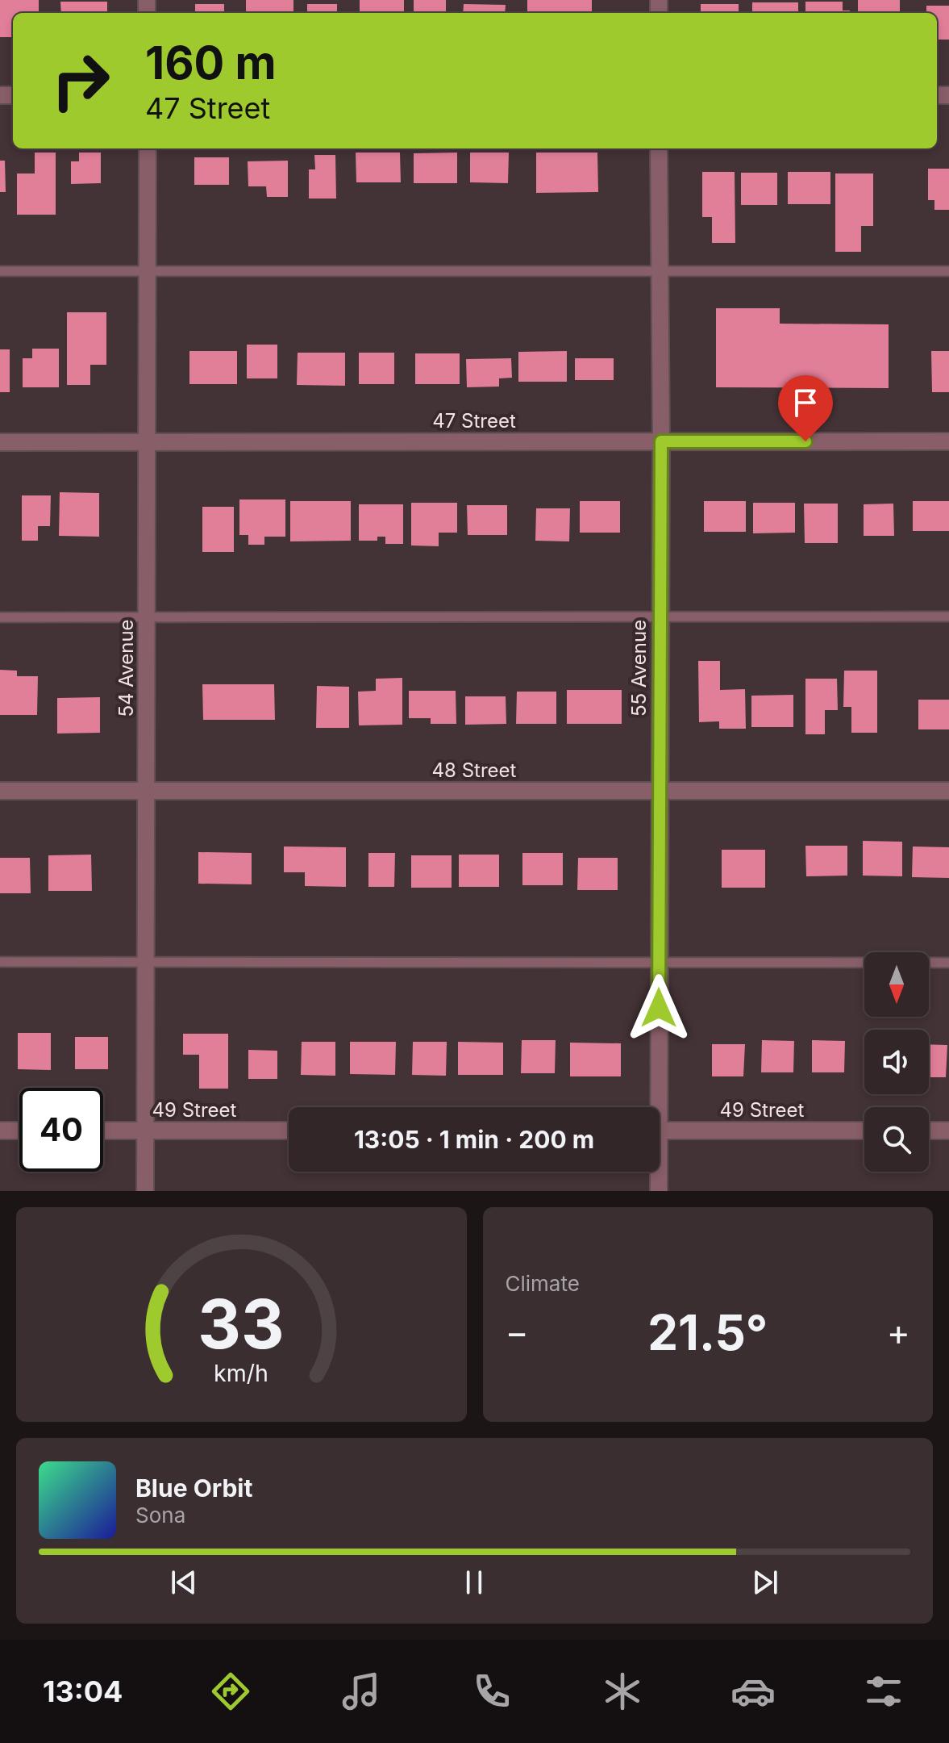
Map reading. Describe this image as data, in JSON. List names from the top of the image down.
{
  "streets": {
    "street": [
      "47 Street",
      "54 Avenue",
      "55 Avenue",
      "48 Street",
      "49 Street"
    ]
  },
  "crossings": [
    ["47 Street", "54 Avenue"],
    ["47 Street", "55 Avenue"],
    ["54 Avenue", "48 Street"],
    ["54 Avenue", "49 Street"],
    ["55 Avenue", "48 Street"]
  ],
  "north": "bottom",
  "page": {
    "turn": ["160 m", "47 Street"],
    "limit": "40",
    "trip": "13:05 · 1 min · 200 m",
    "tile": "Climate",
    "heat": ["−", "21.5°", "+"],
    "song": ["Blue Orbit", "Sona"],
    "tabs": "13:04",
    "gauge": ["33", "km/h"]
  }
}
